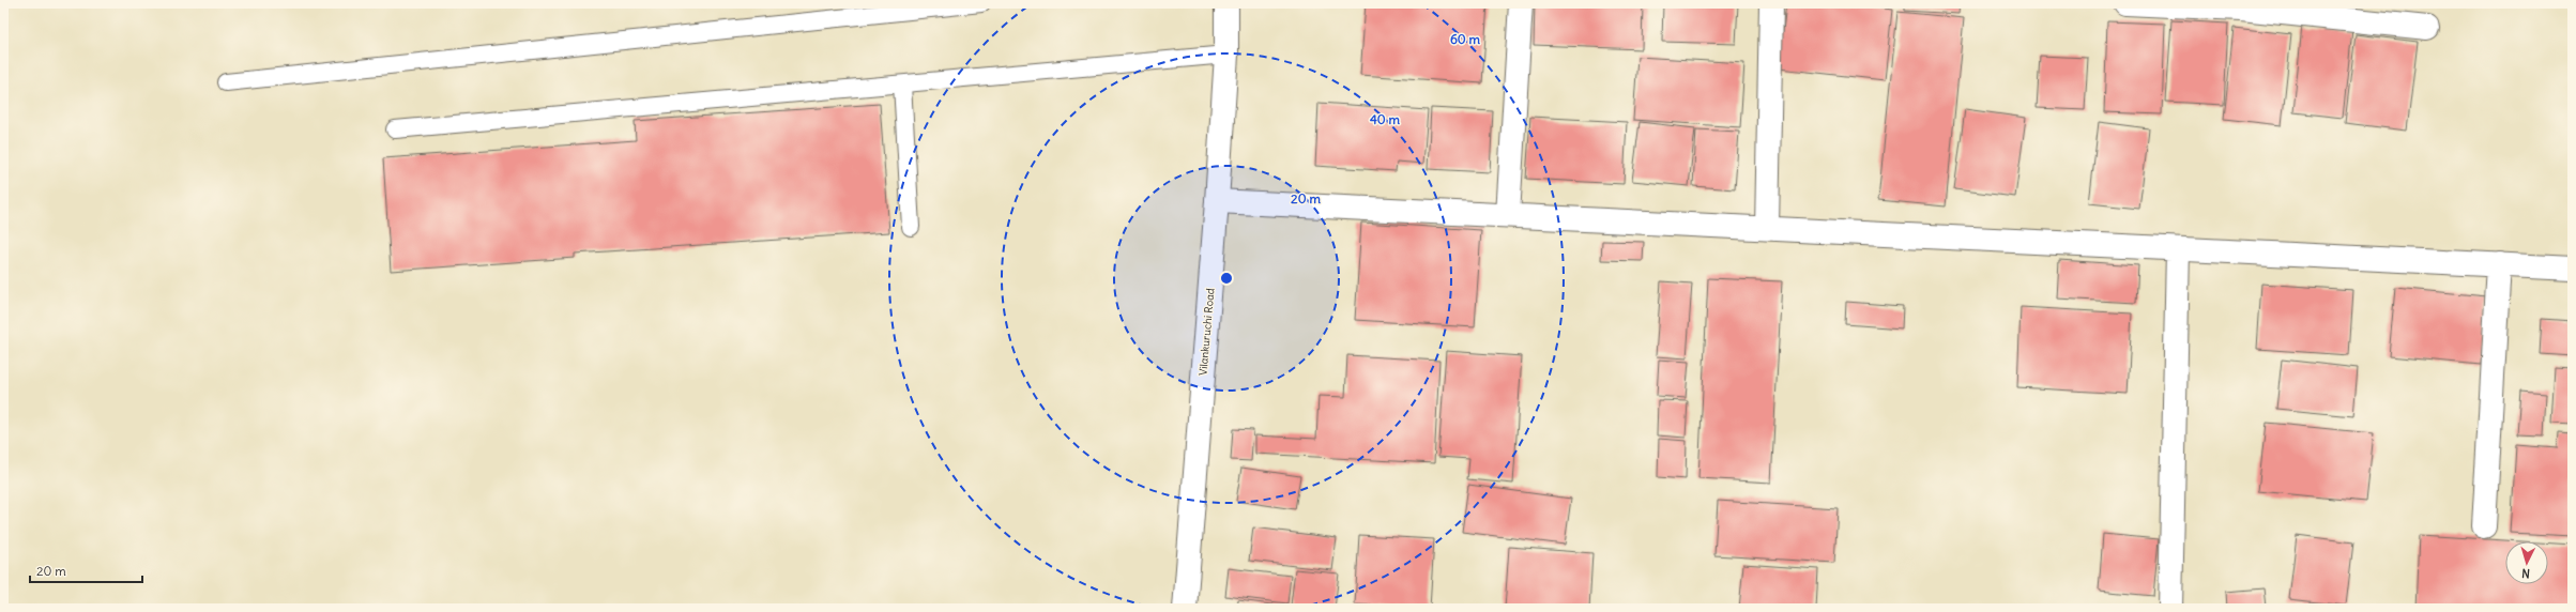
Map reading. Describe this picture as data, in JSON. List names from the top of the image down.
{
  "streets": {
    "street": ["Vilankuruchi Road"]
  },
  "scale_bar": "20 m",
  "north": "bottom",
  "rings": ["60 m", "40 m", "20 m"]
}
